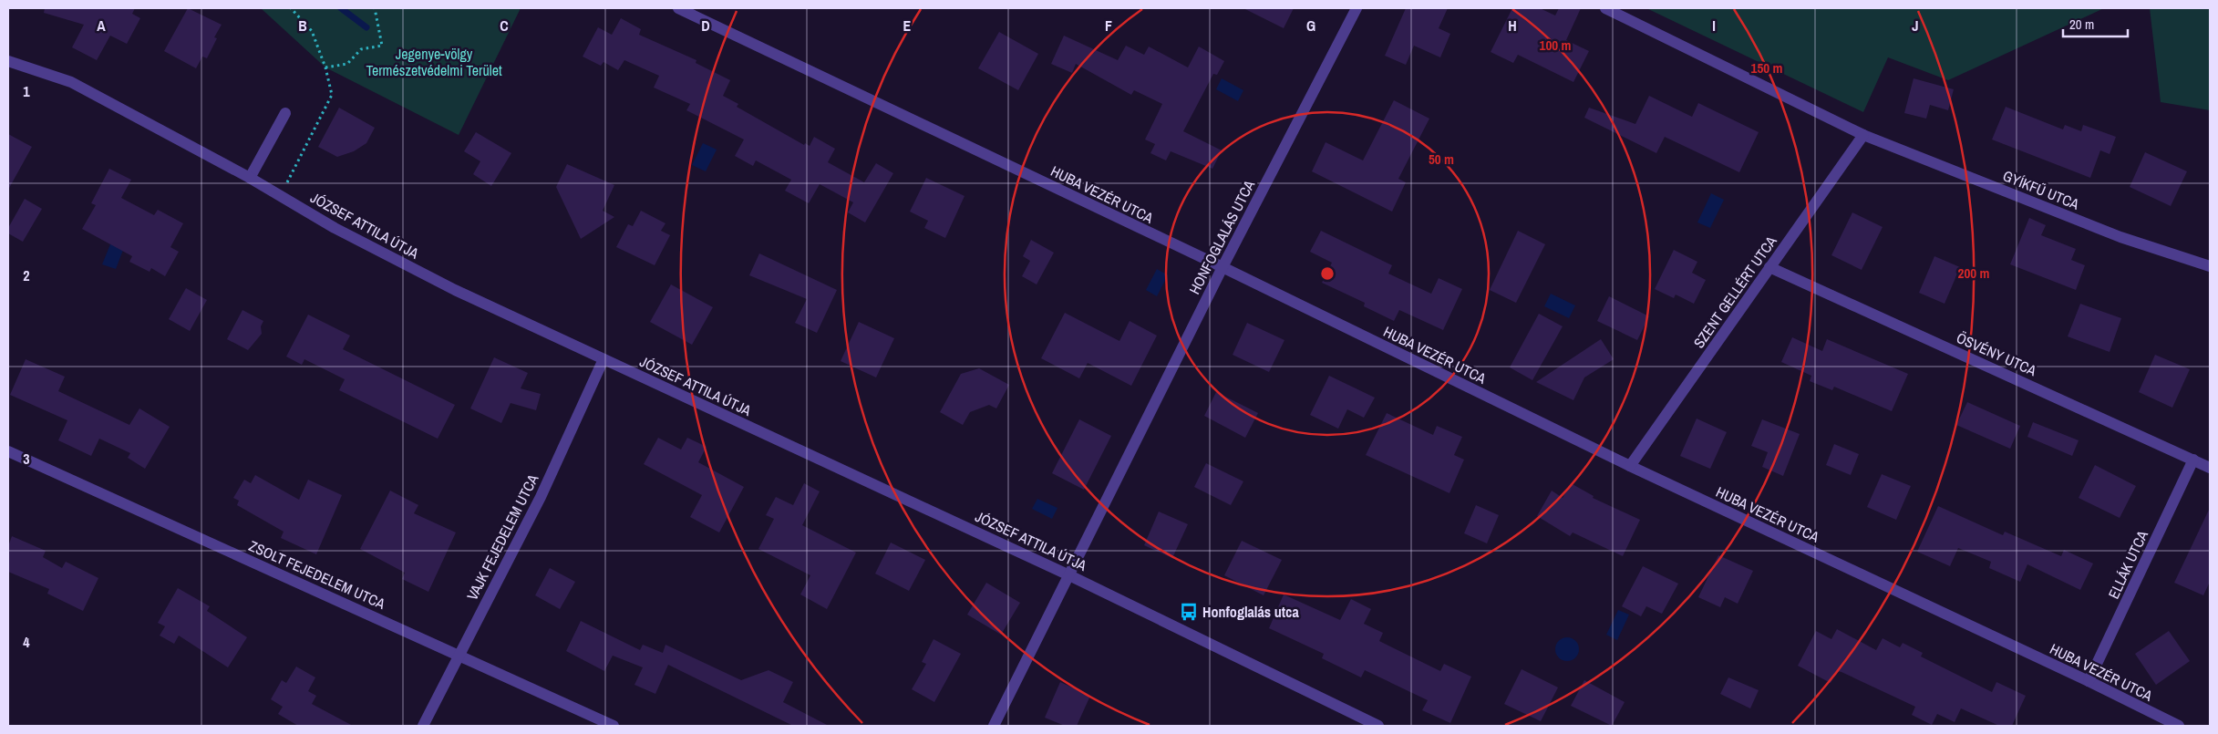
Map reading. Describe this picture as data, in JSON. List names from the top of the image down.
{
  "streets": {
    "street": [
      "GYÍKFŰ UTCA",
      "HUBA VEZÉR UTCA",
      "JÓZSEF ATTILA ÚTJA",
      "HONFOGLALÁS UTCA",
      "SZENT GELLÉRT UTCA",
      "ÖSVÉNY UTCA",
      "VAJK FEJEDELEM UTCA",
      "ELLÁK UTCA",
      "ZSOLT FEJEDELEM UTCA"
    ]
  },
  "crossings": [
    ["GYÍKFŰ UTCA", "SZENT GELLÉRT UTCA"],
    ["HUBA VEZÉR UTCA", "HONFOGLALÁS UTCA"],
    ["HUBA VEZÉR UTCA", "SZENT GELLÉRT UTCA"],
    ["HUBA VEZÉR UTCA", "ELLÁK UTCA"],
    ["JÓZSEF ATTILA ÚTJA", "HONFOGLALÁS UTCA"],
    ["JÓZSEF ATTILA ÚTJA", "VAJK FEJEDELEM UTCA"],
    ["SZENT GELLÉRT UTCA", "ÖSVÉNY UTCA"],
    ["ÖSVÉNY UTCA", "ELLÁK UTCA"],
    ["VAJK FEJEDELEM UTCA", "ZSOLT FEJEDELEM UTCA"]
  ],
  "parks": ["Jegenye-völgy Természetvédelmi Terület"],
  "places": {
    "bus stop": ["Honfoglalás utca"]
  },
  "scale_bar": "20 m",
  "grid": {
    "columns": [
      "A",
      "B",
      "C",
      "D",
      "E",
      "F",
      "G",
      "H",
      "I",
      "J"
    ],
    "rows": [
      "1",
      "2",
      "3",
      "4"
    ]
  },
  "rings": [
    "100 m",
    "150 m",
    "50 m",
    "200 m"
  ]
}
